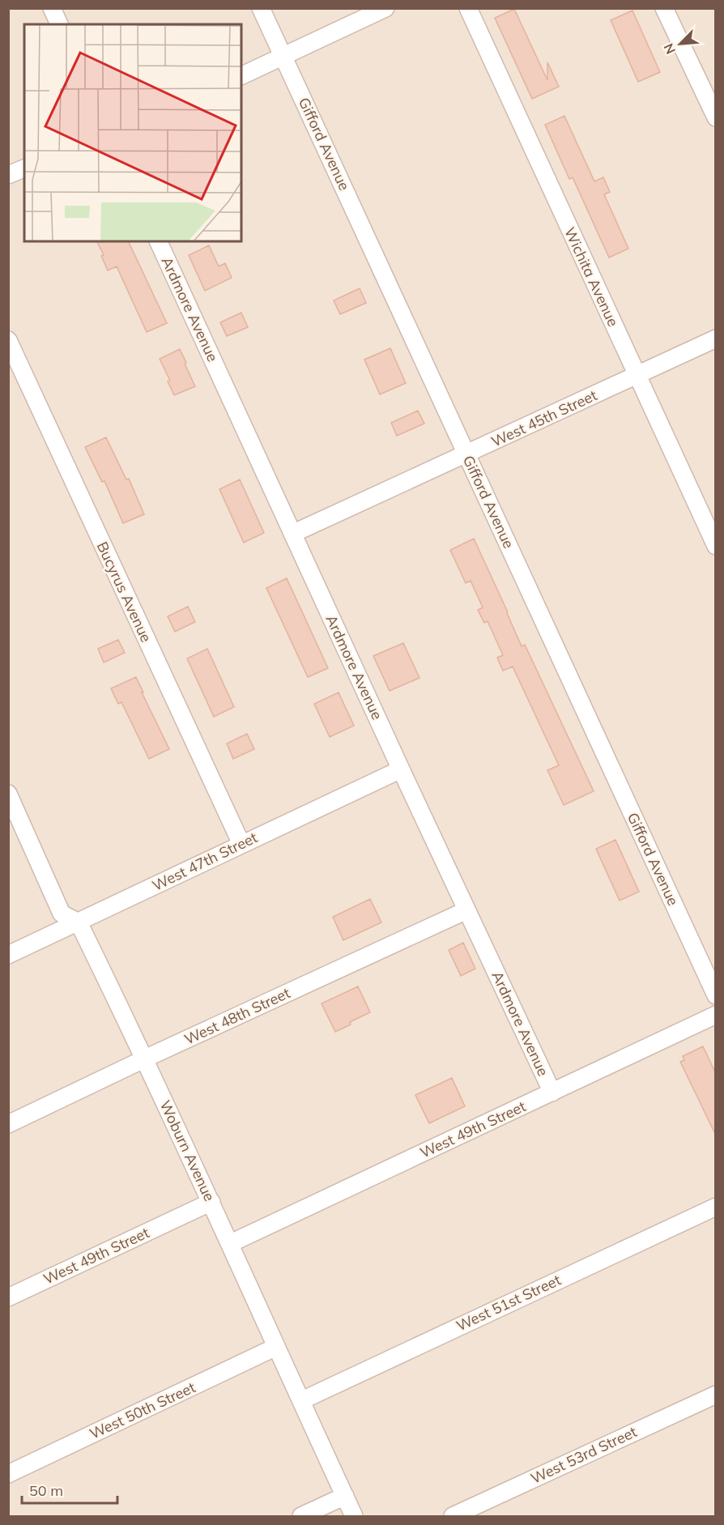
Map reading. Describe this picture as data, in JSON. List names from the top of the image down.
{
  "streets": {
    "street": [
      "Gifford Avenue",
      "Wichita Avenue",
      "Ardmore Avenue",
      "West 45th Street",
      "Bucyrus Avenue",
      "West 47th Street",
      "West 48th Street",
      "West 49th Street",
      "Woburn Avenue",
      "West 51st Street",
      "West 50th Street",
      "West 53rd Street"
    ]
  },
  "crossings": [
    ["Gifford Avenue", "West 45th Street"],
    ["Wichita Avenue", "West 45th Street"],
    ["Ardmore Avenue", "West 45th Street"],
    ["Ardmore Avenue", "West 47th Street"],
    ["Ardmore Avenue", "West 48th Street"],
    ["Ardmore Avenue", "West 49th Street"],
    ["Bucyrus Avenue", "West 47th Street"],
    ["West 47th Street", "Woburn Avenue"],
    ["West 48th Street", "Woburn Avenue"],
    ["West 49th Street", "Woburn Avenue"],
    ["Woburn Avenue", "West 51st Street"],
    ["Woburn Avenue", "West 50th Street"]
  ],
  "scale_bar": "50 m",
  "north": "bottom left"
}
